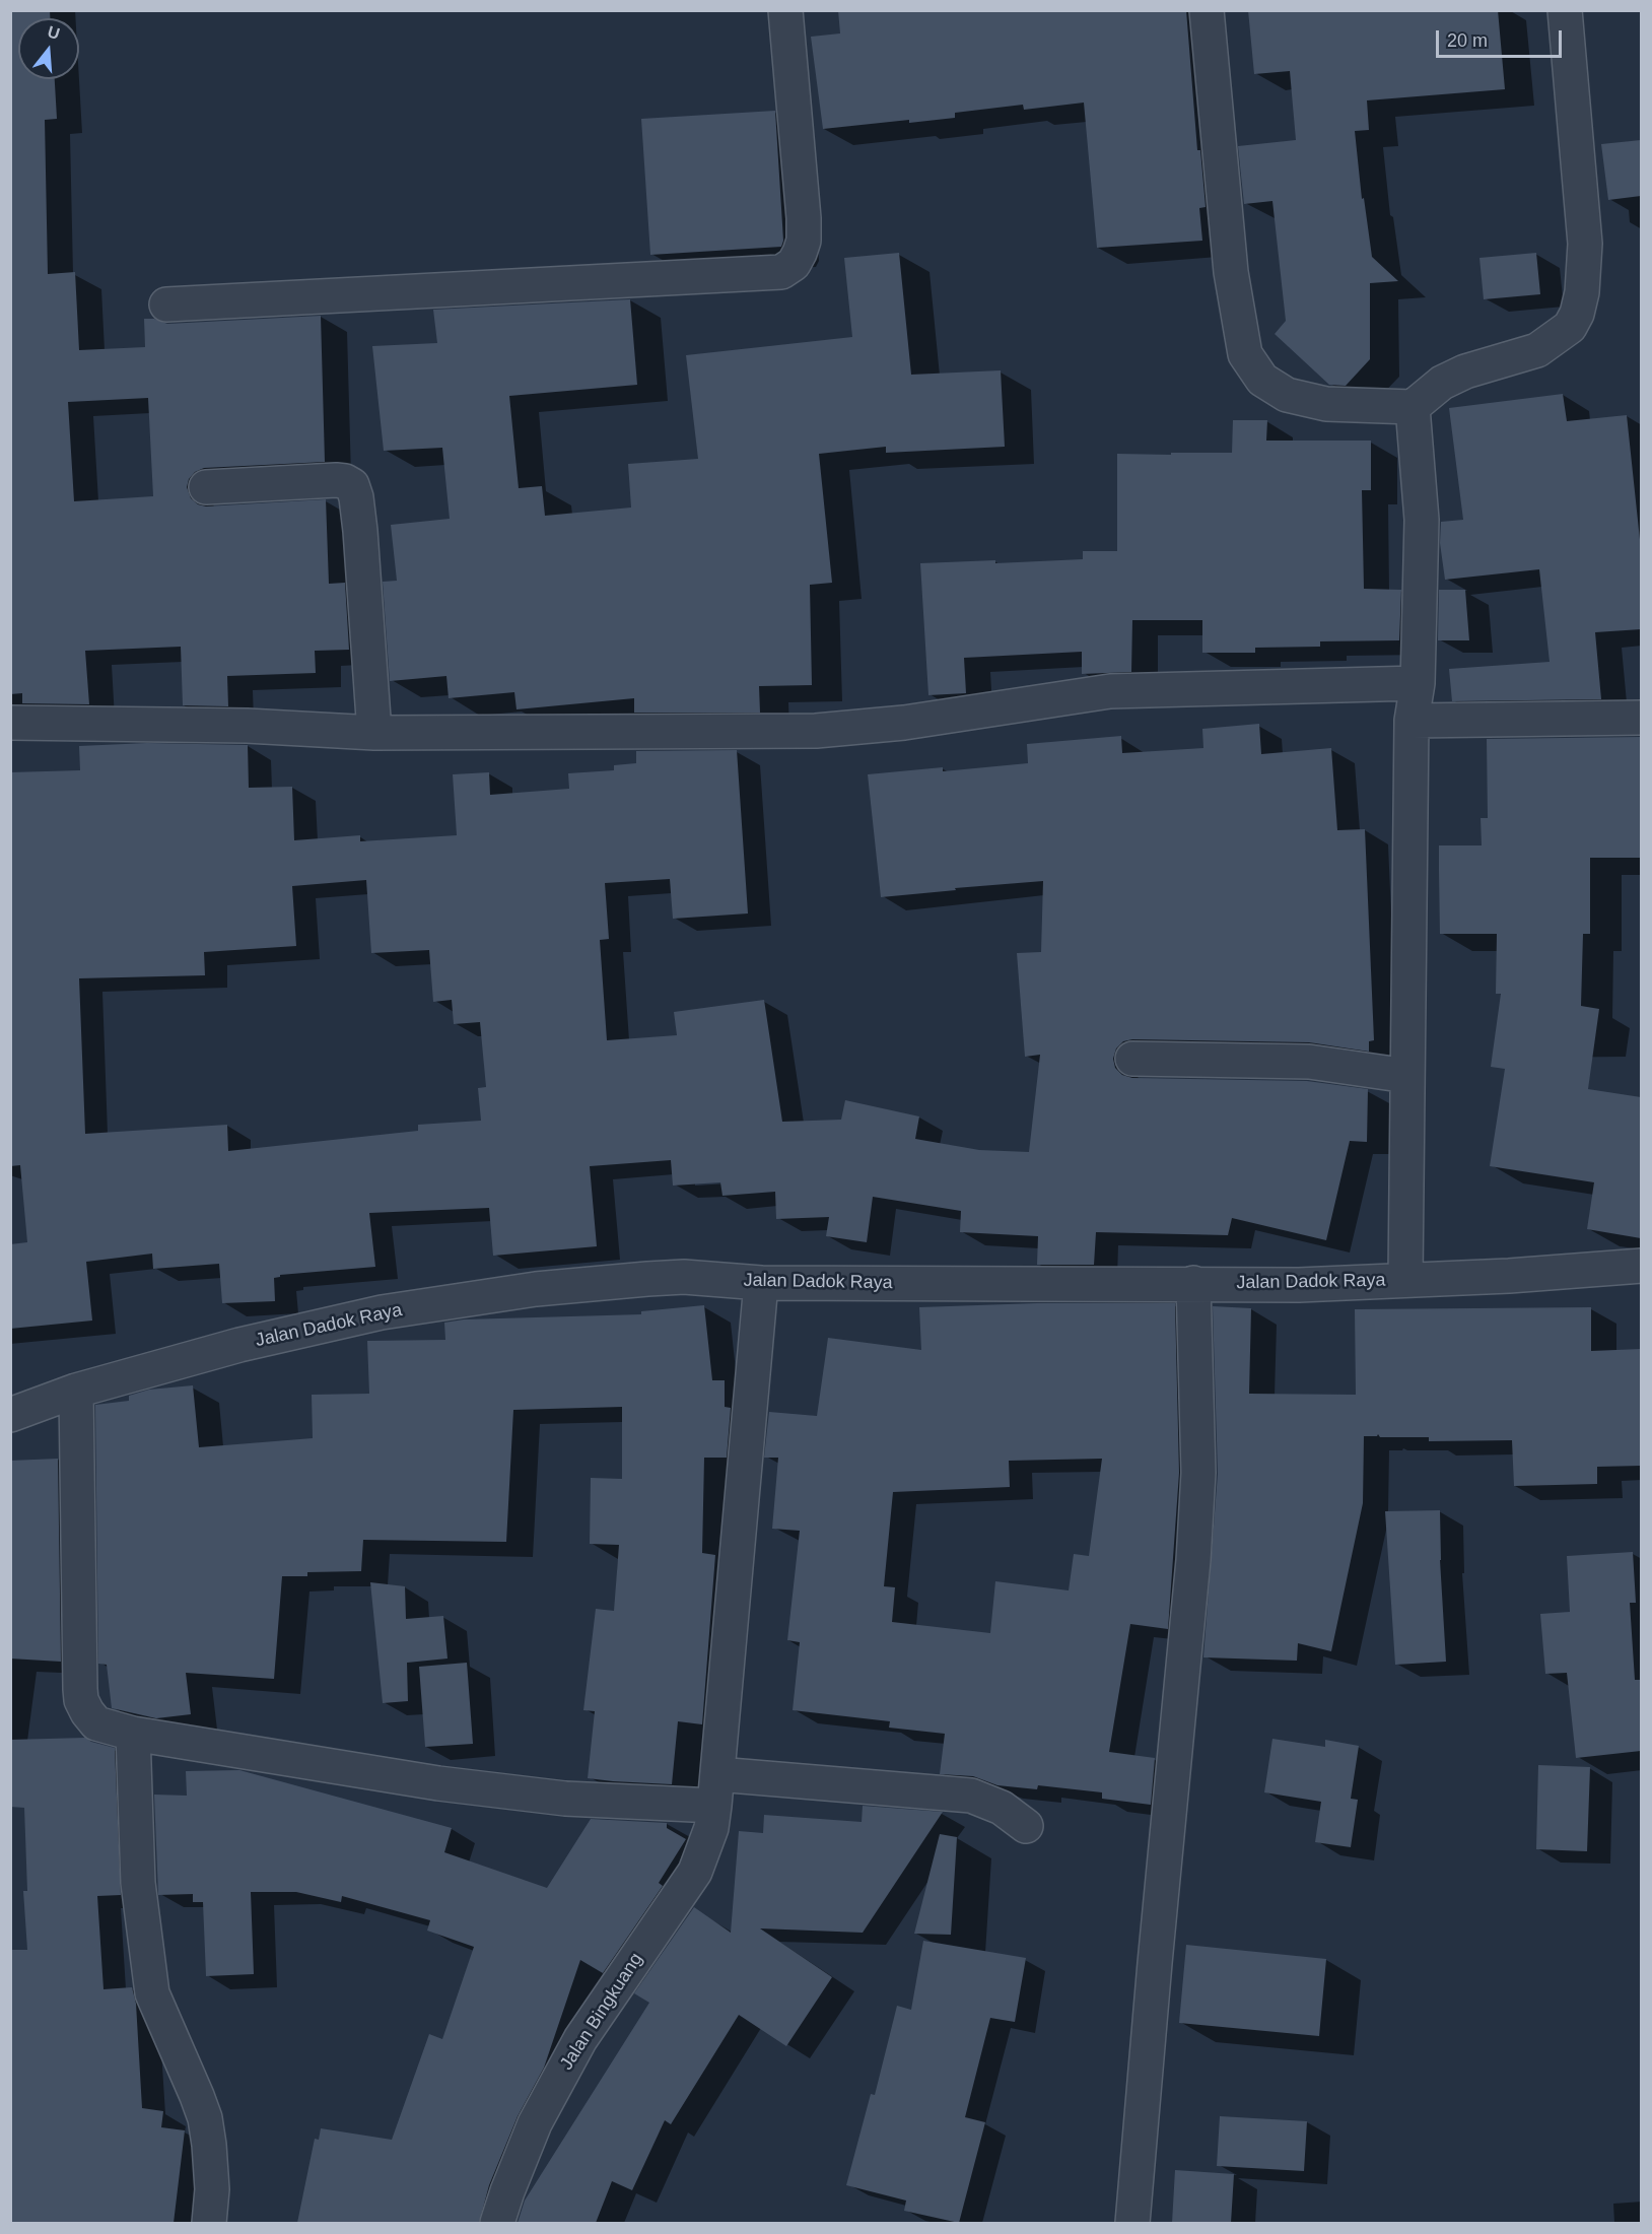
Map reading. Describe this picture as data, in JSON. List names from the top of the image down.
{
  "streets": {
    "street": ["Jalan Dadok Raya", "Jalan Bingkuang"]
  },
  "crossings": [
    ["Jalan Dadok Raya", "Jalan Bingkuang"]
  ],
  "scale_bar": "20 m",
  "north": "top"
}
